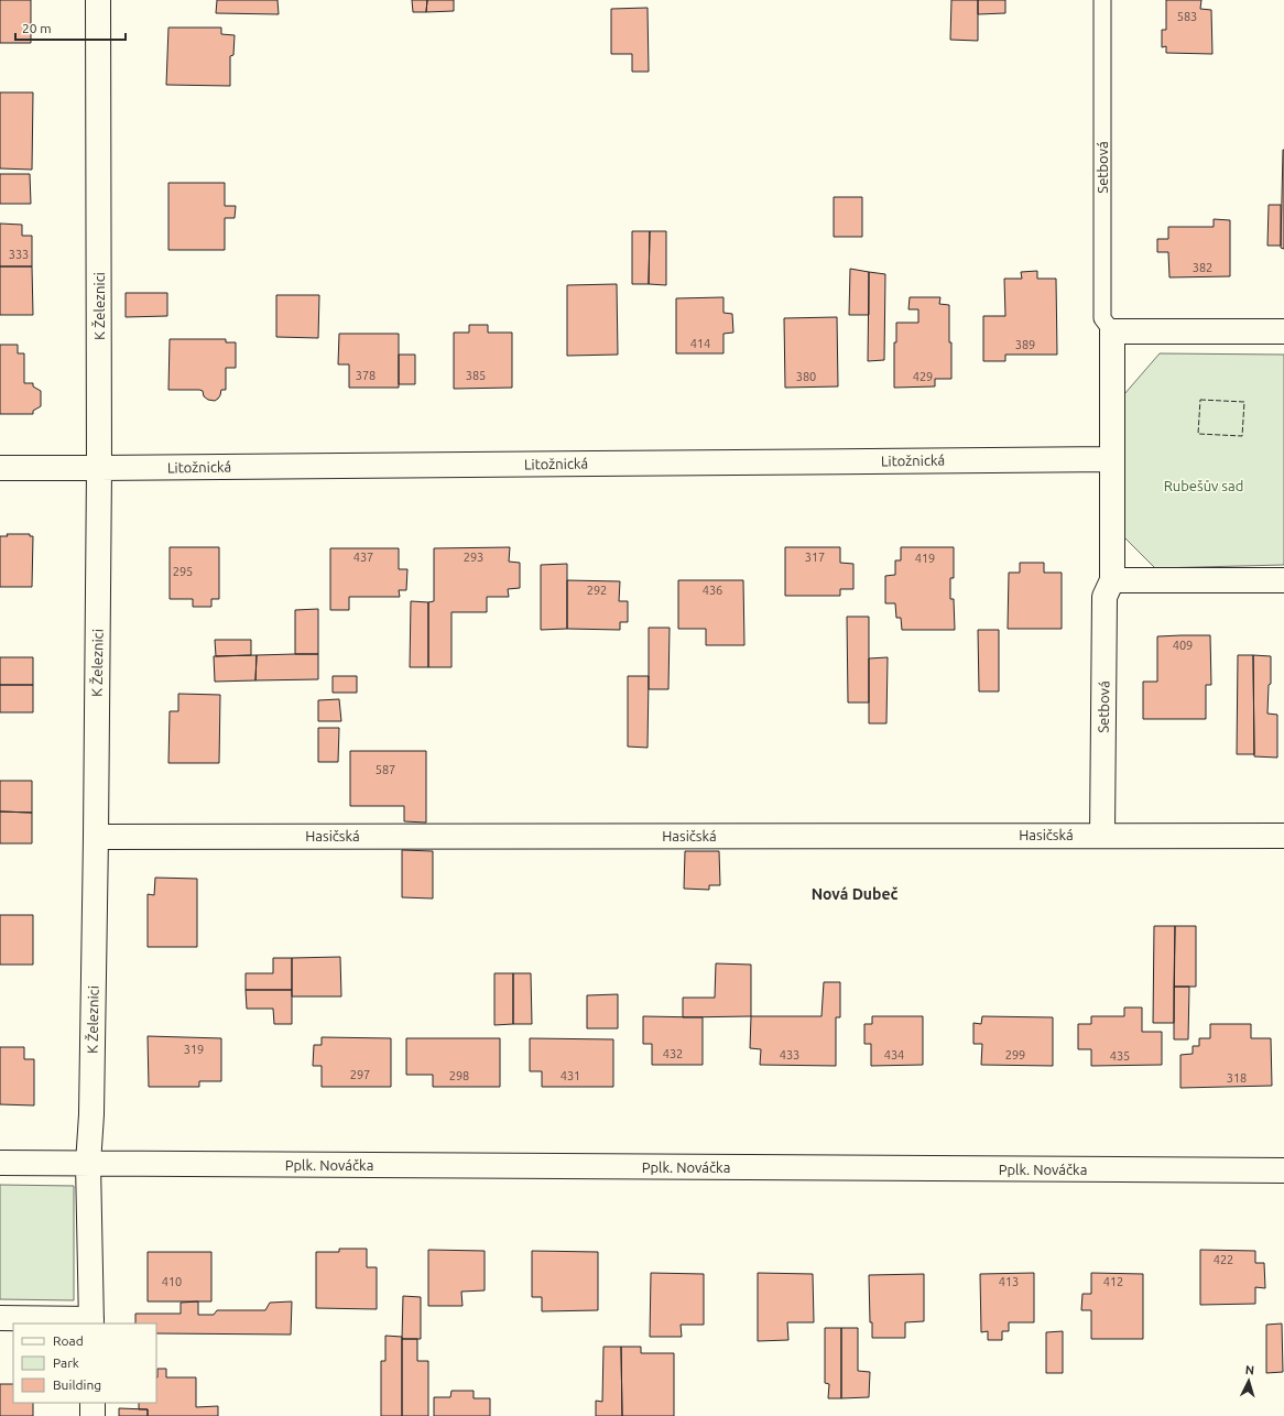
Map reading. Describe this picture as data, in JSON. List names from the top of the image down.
{
  "streets": {
    "street": [
      "Setbová",
      "K Železnici",
      "Litožnická",
      "Hasičská",
      "Pplk. Nováčka"
    ]
  },
  "crossings": [
    ["Setbová", "Hasičská"],
    ["K Železnici", "Litožnická"],
    ["K Železnici", "Hasičská"],
    ["K Železnici", "Pplk. Nováčka"]
  ],
  "districts": ["Nová Dubeč"],
  "parks": ["Rubešův sad"],
  "house_numbers": [
    "583",
    "333",
    "382",
    "414",
    "389",
    "378",
    "385",
    "380",
    "429",
    "437",
    "293",
    "317",
    "419",
    "295",
    "292",
    "436",
    "409",
    "587",
    "319",
    "432",
    "433",
    "434",
    "299",
    "435",
    "297",
    "298",
    "431",
    "318",
    "422",
    "410",
    "413",
    "412"
  ],
  "legend": ["Road", "Park", "Building"],
  "scale_bar": "20 m",
  "north": "top"
}
